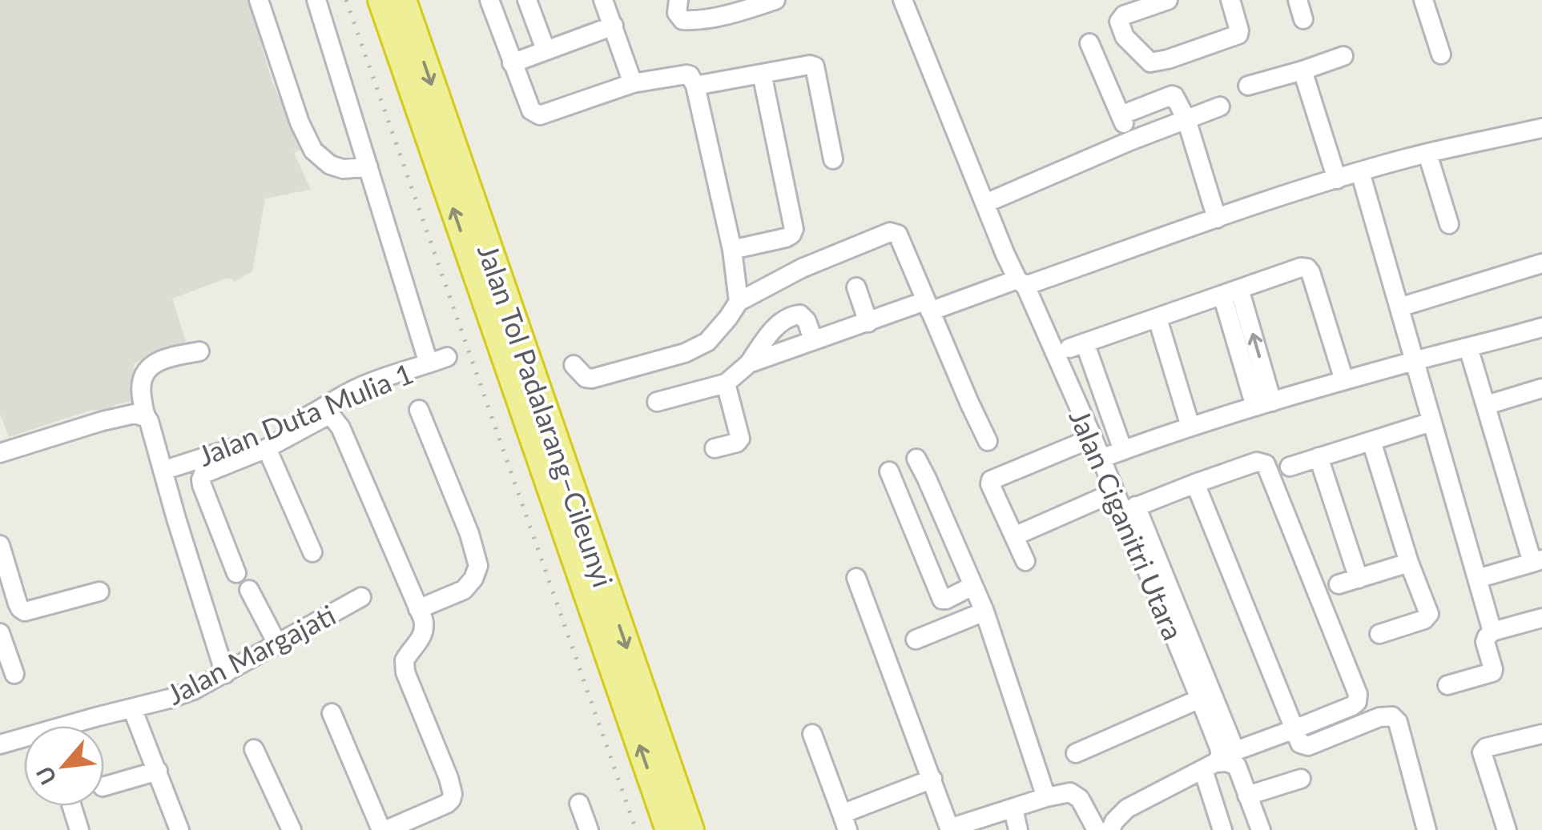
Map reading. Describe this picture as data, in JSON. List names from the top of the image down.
{
  "streets": {
    "highway": ["Jalan Tol Padalarang–Cileunyi"],
    "street": ["Jalan Duta Mulia 1", "Jalan Ciganitri Utara", "Jalan Margajati"]
  },
  "north": "bottom left"
}
